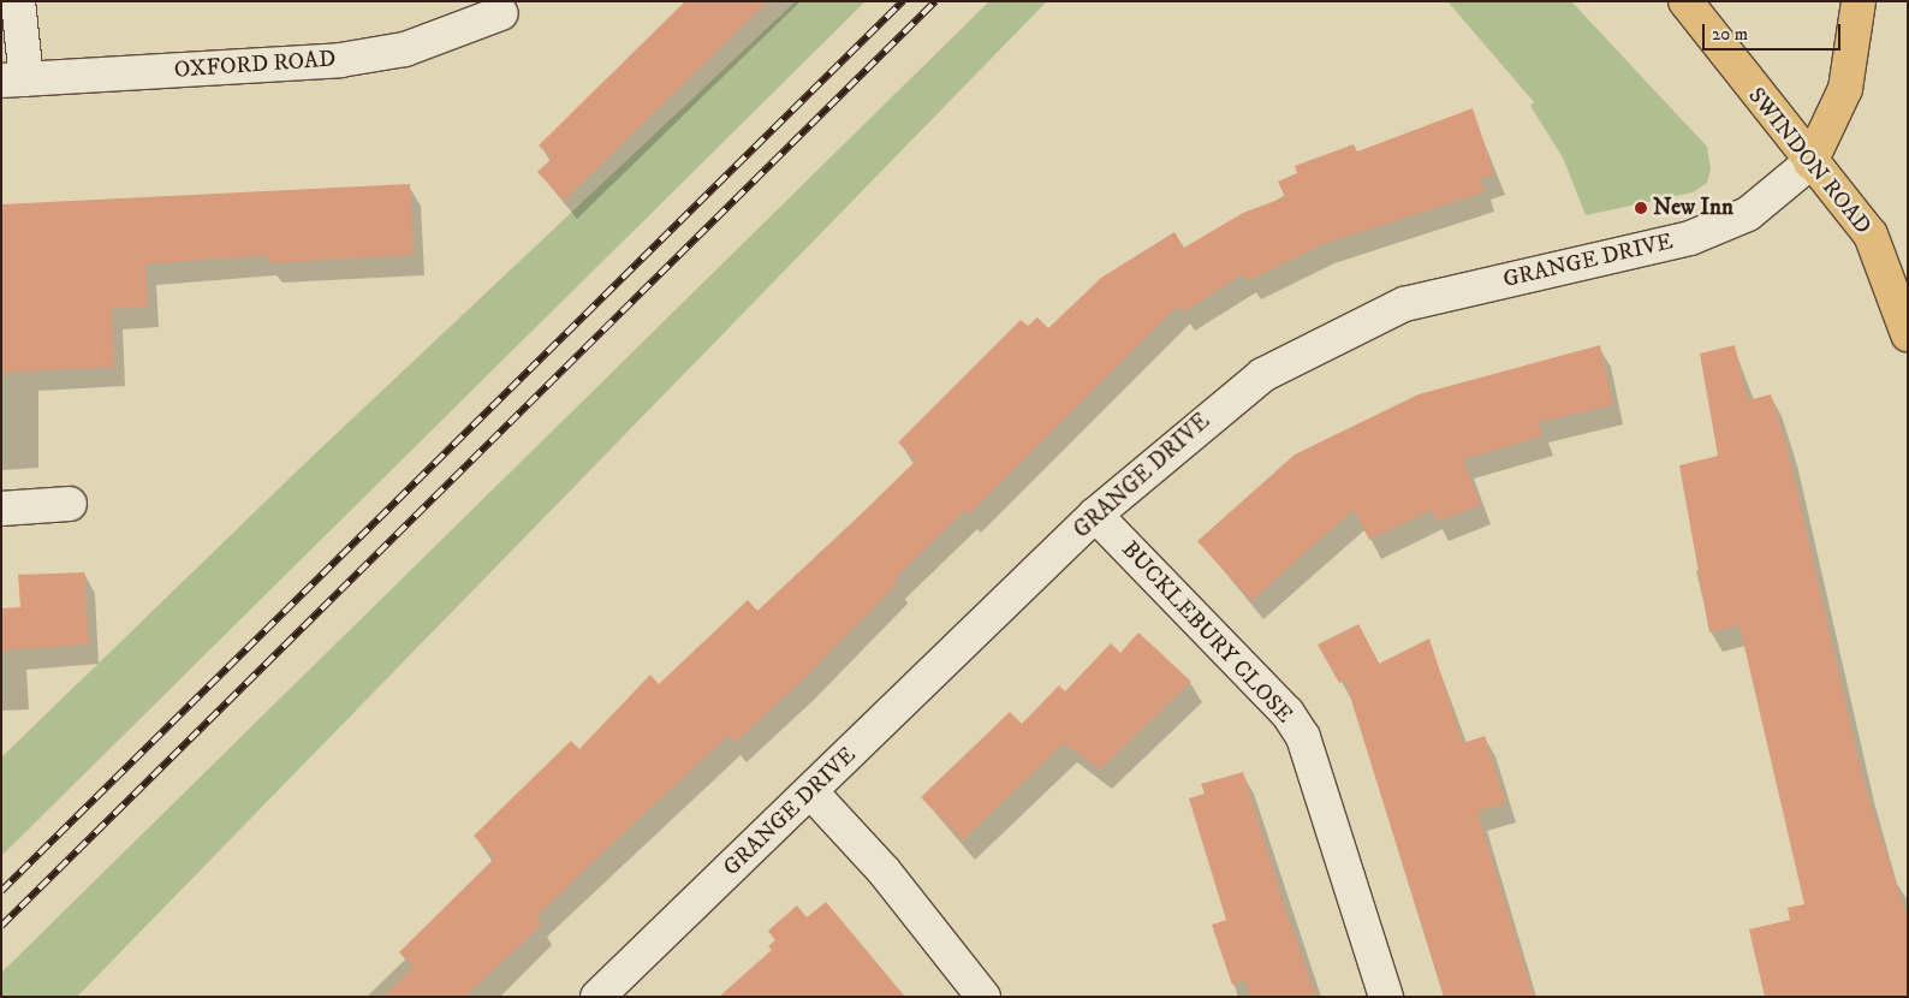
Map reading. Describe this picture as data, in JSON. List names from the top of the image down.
{
  "streets": {
    "main road": ["SWINDON ROAD"],
    "street": ["OXFORD ROAD", "GRANGE DRIVE", "BUCKLEBURY CLOSE"]
  },
  "crossings": [
    ["SWINDON ROAD", "GRANGE DRIVE"],
    ["GRANGE DRIVE", "BUCKLEBURY CLOSE"]
  ],
  "places": ["New Inn"],
  "scale_bar": "20 m"
}
